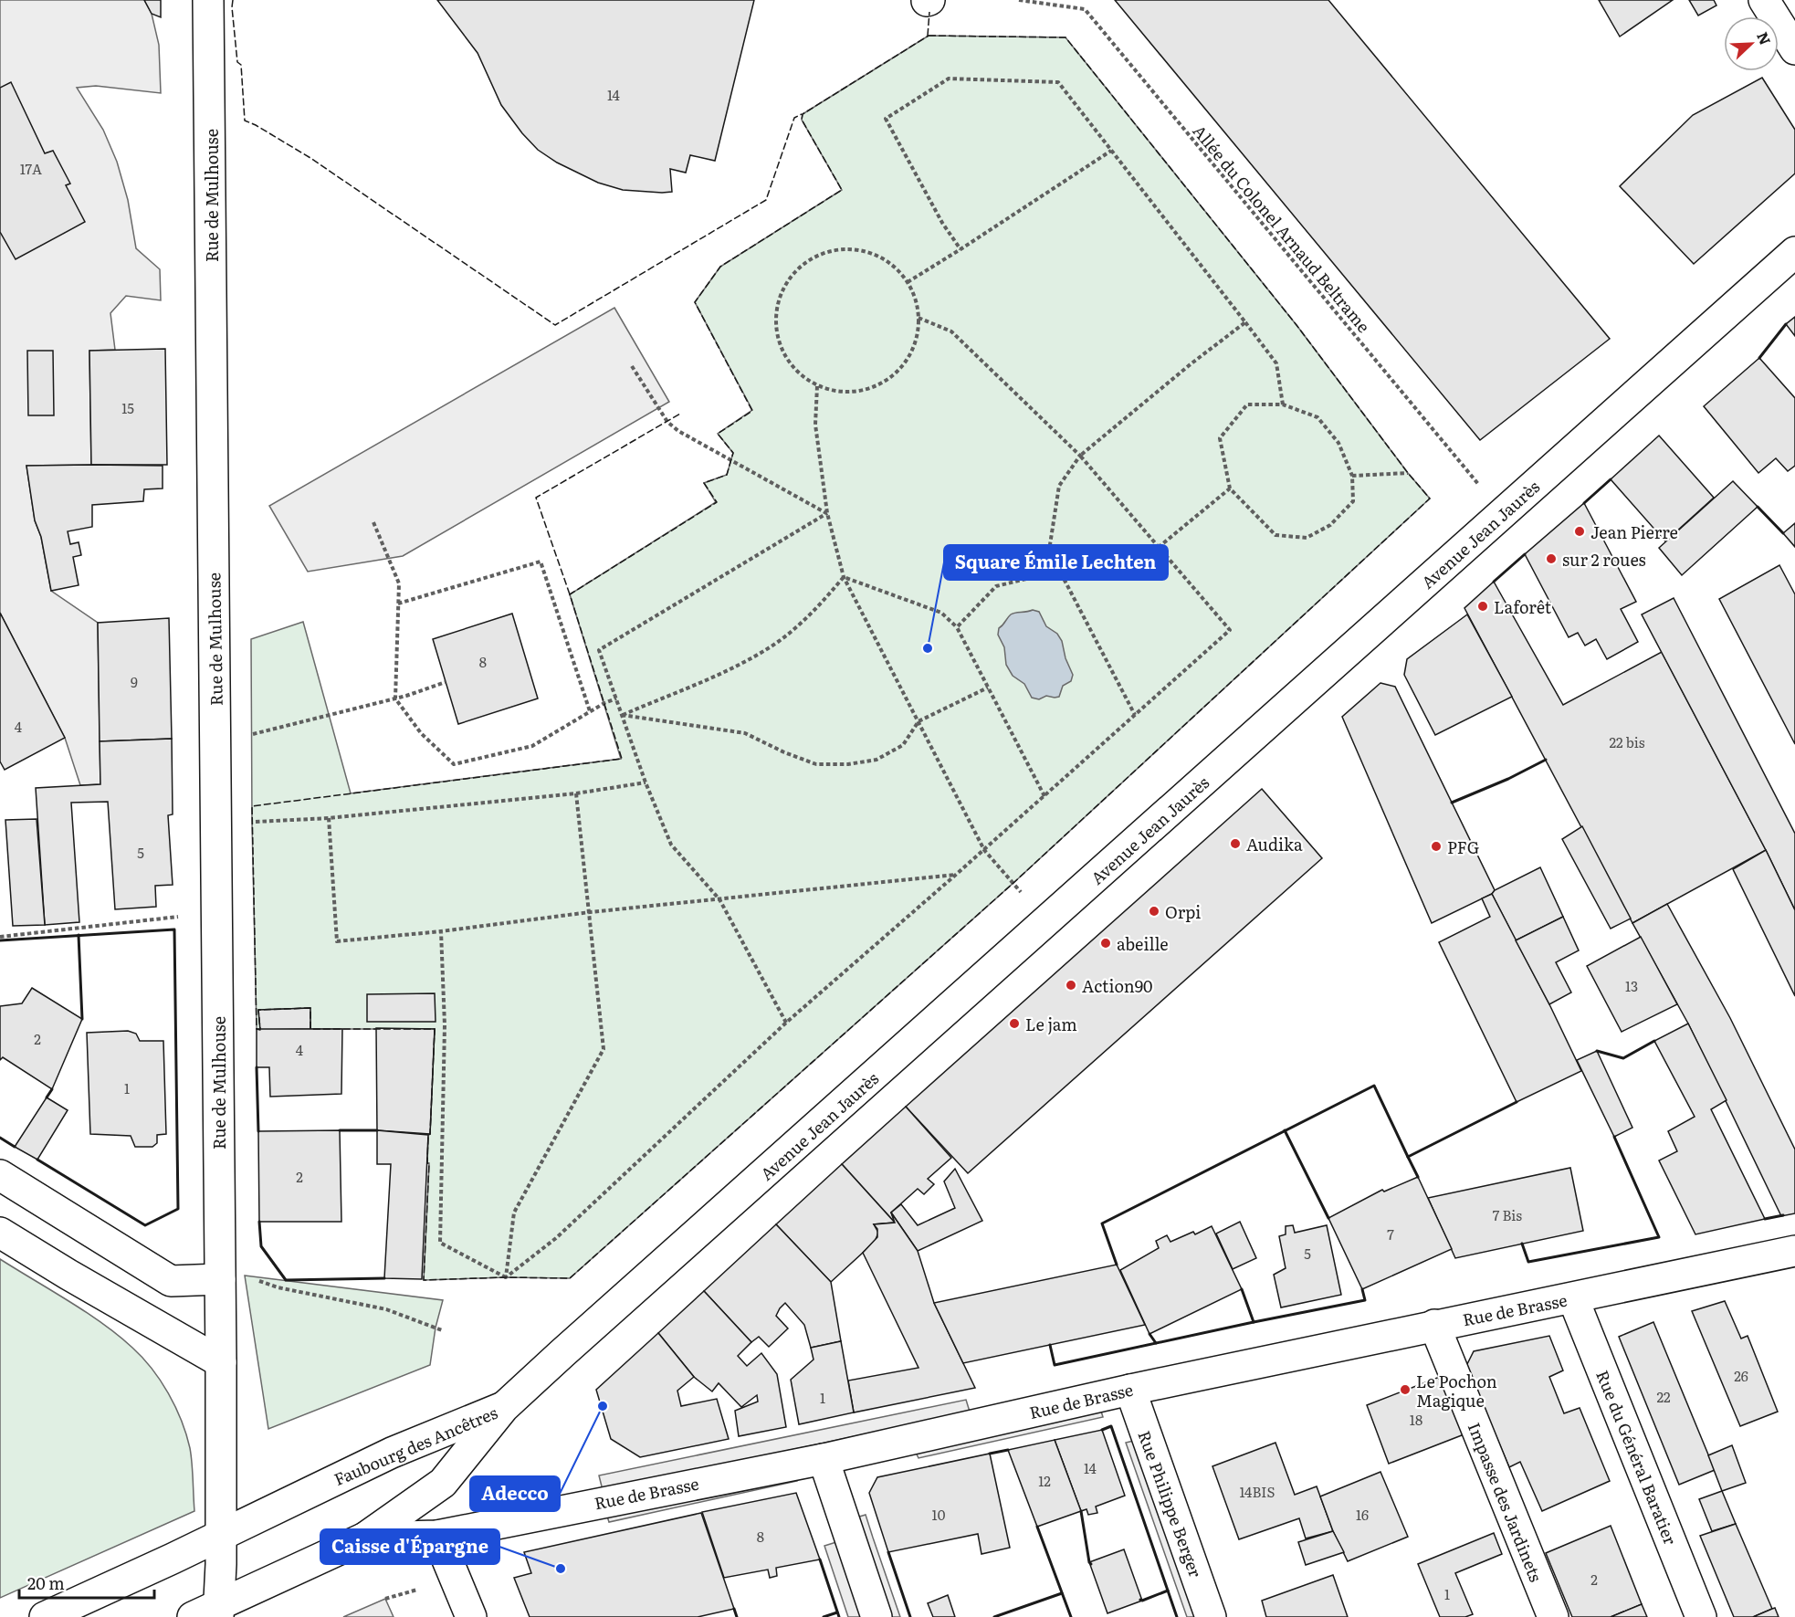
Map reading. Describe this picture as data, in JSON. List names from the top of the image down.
{
  "streets": {
    "street": [
      "Rue de Mulhouse",
      "Avenue Jean Jaurès",
      "Rue de Brasse",
      "Faubourg des Ancêtres",
      "Rue du Général Baratier",
      "Impasse des Jardinets",
      "Rue Philippe Berger"
    ],
    "path": ["Allée du Colonel Arnaud Beltrame"]
  },
  "crossings": [
    ["Rue de Mulhouse", "Faubourg des Ancêtres"],
    ["Allée du Colonel Arnaud Beltrame", "Avenue Jean Jaurès"],
    ["Avenue Jean Jaurès", "Faubourg des Ancêtres"],
    ["Rue de Brasse", "Faubourg des Ancêtres"],
    ["Rue de Brasse", "Rue du Général Baratier"],
    ["Rue de Brasse", "Impasse des Jardinets"],
    ["Rue de Brasse", "Rue Philippe Berger"]
  ],
  "places": [
    "Jean Pierre",
    "sur 2 roues",
    "Laforêt",
    "Square Émile Lechten",
    "Audika",
    "PFG",
    "Orpi",
    "abeille",
    "Action90",
    "Le jam",
    "Le Pochon Magique",
    "Adecco",
    "Caisse d'Épargne"
  ],
  "house_numbers": [
    "14",
    "17A",
    "15",
    "8",
    "9",
    "4",
    "22 bis",
    "5",
    "13",
    "2",
    "4",
    "1",
    "2",
    "7 Bis",
    "7",
    "5",
    "26",
    "22",
    "1",
    "18",
    "14",
    "12",
    "14BIS",
    "10",
    "16",
    "8",
    "2",
    "1"
  ],
  "scale_bar": "20 m",
  "north": "top right"
}
